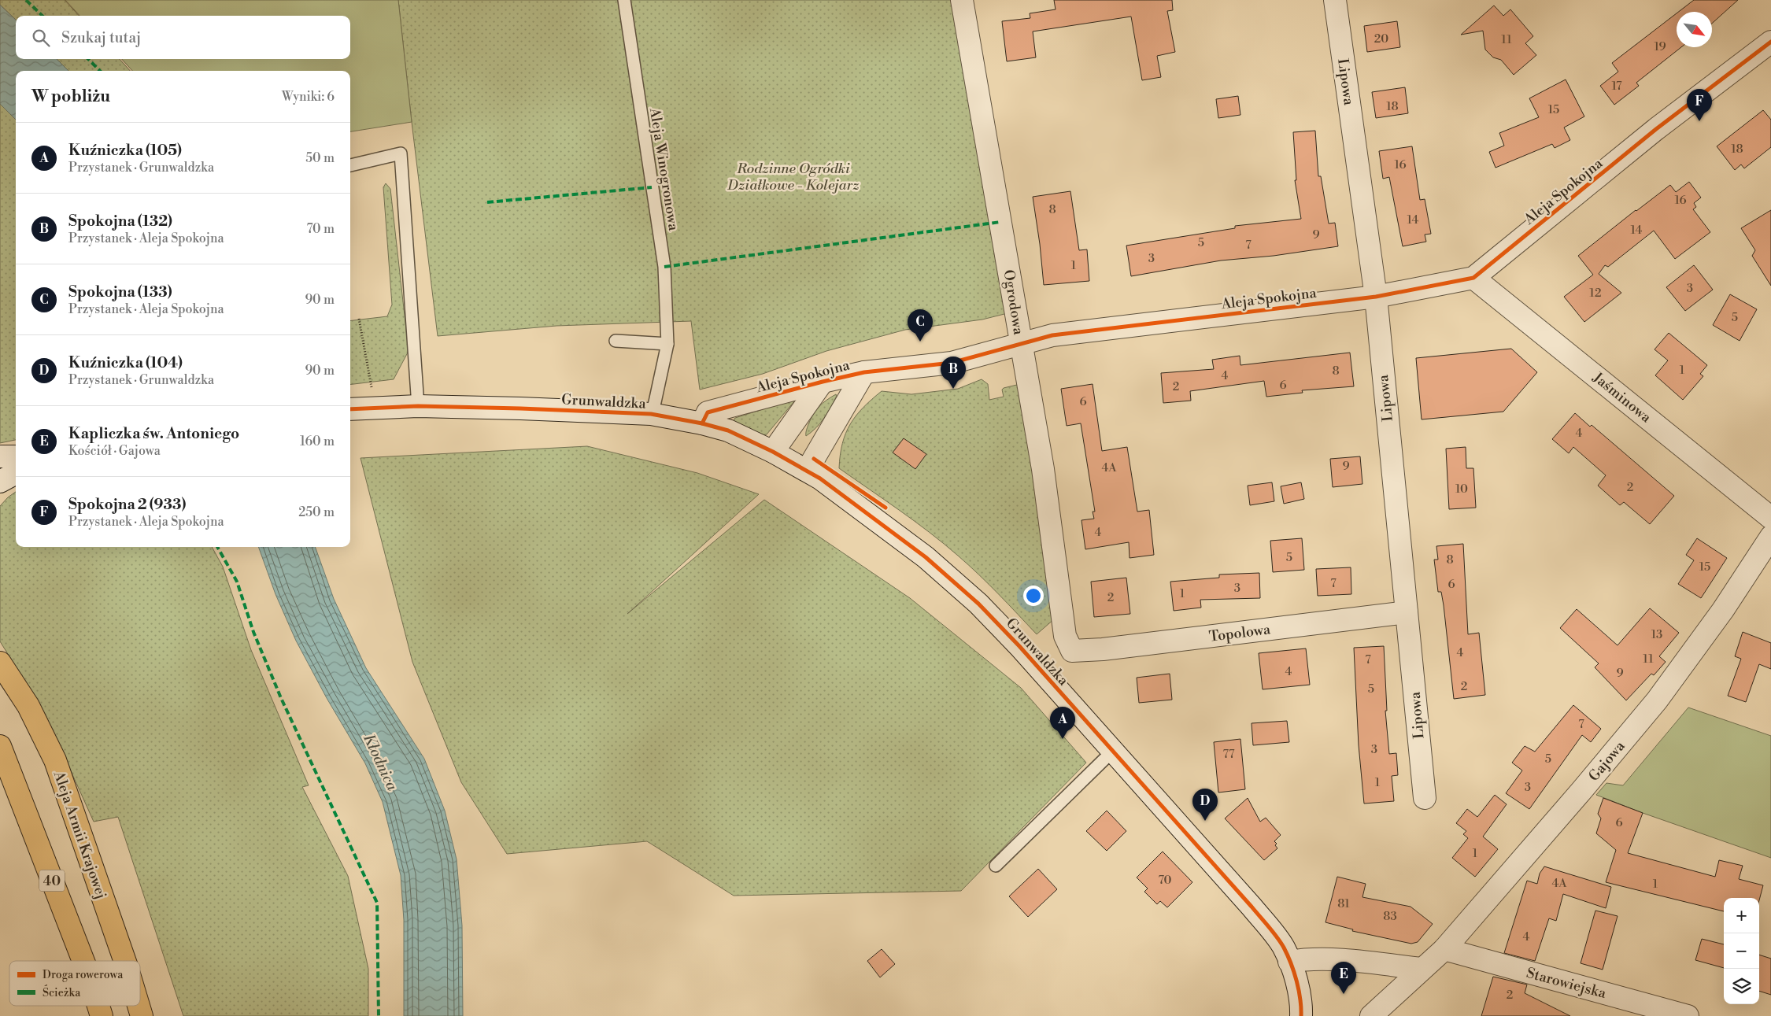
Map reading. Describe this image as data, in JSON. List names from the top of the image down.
{
  "streets": {
    "main road": ["Aleja Armii Krajowej", "40"],
    "street": [
      "Lipowa",
      "Aleja Spokojna",
      "Ogrodowa",
      "Jaśminowa",
      "Grunwaldzka",
      "Topolowa",
      "Gajowa",
      "Starowiejska"
    ],
    "lane": ["Aleja Winogronowa"]
  },
  "crossings": [
    ["Lipowa", "Aleja Spokojna"],
    ["Lipowa", "Topolowa"],
    ["Aleja Winogronowa", "Grunwaldzka"],
    ["Aleja Spokojna", "Ogrodowa"],
    ["Aleja Spokojna", "Jaśminowa"],
    ["Aleja Spokojna", "Grunwaldzka"],
    ["Ogrodowa", "Topolowa"],
    ["Gajowa", "Starowiejska"]
  ],
  "water": ["Kłodnica"],
  "parks": ["Rodzinne Ogródki Działkowe - Kolejarz"],
  "house_numbers": [
    "20",
    "11",
    "19",
    "17",
    "18",
    "15",
    "18",
    "16",
    "16",
    "8",
    "14",
    "14",
    "9",
    "5",
    "7",
    "3",
    "1",
    "3",
    "12",
    "5",
    "1",
    "8",
    "4",
    "6",
    "2",
    "6",
    "4",
    "9",
    "4A",
    "2",
    "10",
    "4",
    "5",
    "8",
    "15",
    "7",
    "6",
    "3",
    "1",
    "2",
    "13",
    "4",
    "11",
    "7",
    "4",
    "9",
    "2",
    "5",
    "7",
    "3",
    "77",
    "5",
    "1",
    "3",
    "6",
    "1",
    "70",
    "4A",
    "1",
    "81",
    "83",
    "4",
    "2"
  ],
  "legend": ["Droga rowerowa", "Ścieżka"],
  "north": "bottom right",
  "page": {
    "search": "Szukaj tutaj",
    "heading": ["W pobliżu", "Wyniki: 6"],
    "pins": [
      "F",
      "C",
      "B",
      "A",
      "D",
      "E"
    ],
    "list": [
      {
        "mark": "A",
        "name": "Kuźniczka (105)",
        "note": "Przystanek · Grunwaldzka",
        "value": "50 m"
      },
      {
        "mark": "B",
        "name": "Spokojna (132)",
        "note": "Przystanek · Aleja Spokojna",
        "value": "70 m"
      },
      {
        "mark": "C",
        "name": "Spokojna (133)",
        "note": "Przystanek · Aleja Spokojna",
        "value": "90 m"
      },
      {
        "mark": "D",
        "name": "Kuźniczka (104)",
        "note": "Przystanek · Grunwaldzka",
        "value": "90 m"
      },
      {
        "mark": "E",
        "name": "Kapliczka św. Antoniego",
        "note": "Kościół · Gajowa",
        "value": "160 m"
      },
      {
        "mark": "F",
        "name": "Spokojna 2 (933)",
        "note": "Przystanek · Aleja Spokojna",
        "value": "250 m"
      }
    ],
    "map_buttons": ["+", "−"]
  }
}
